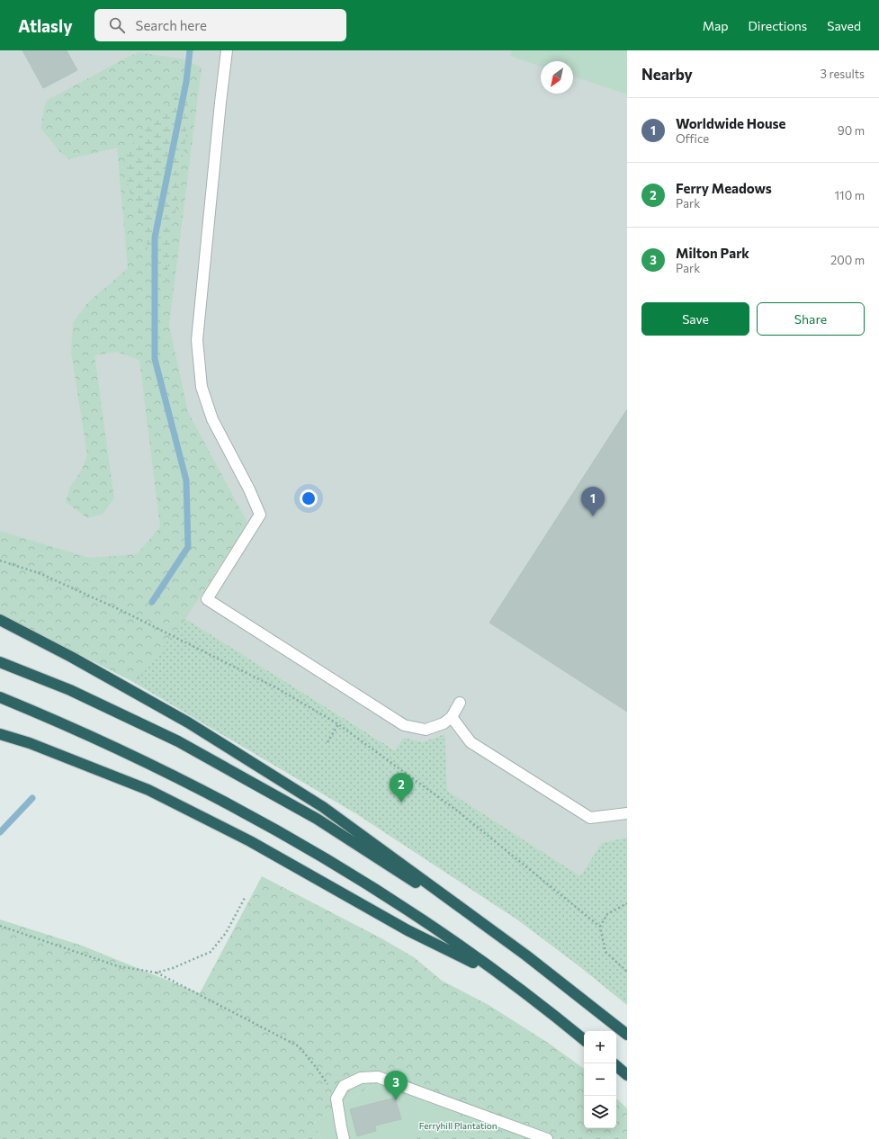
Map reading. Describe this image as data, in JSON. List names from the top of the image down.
{
  "parks": ["Ferryhill Plantation"],
  "north": "bottom left",
  "page": {
    "header": "Atlasly",
    "search": "Search here",
    "nav": ["Map", "Directions", "Saved"],
    "heading": ["Nearby", "3 results"],
    "list": [
      {
        "mark": "1",
        "name": "Worldwide House",
        "note": "Office",
        "value": "90 m"
      },
      {
        "mark": "2",
        "name": "Ferry Meadows",
        "note": "Park",
        "value": "110 m"
      },
      {
        "mark": "3",
        "name": "Milton Park",
        "note": "Park",
        "value": "200 m"
      }
    ],
    "buttons": ["Save", "Share"],
    "pins": ["1", "2", "3"],
    "map_buttons": ["+", "−"]
  }
}
